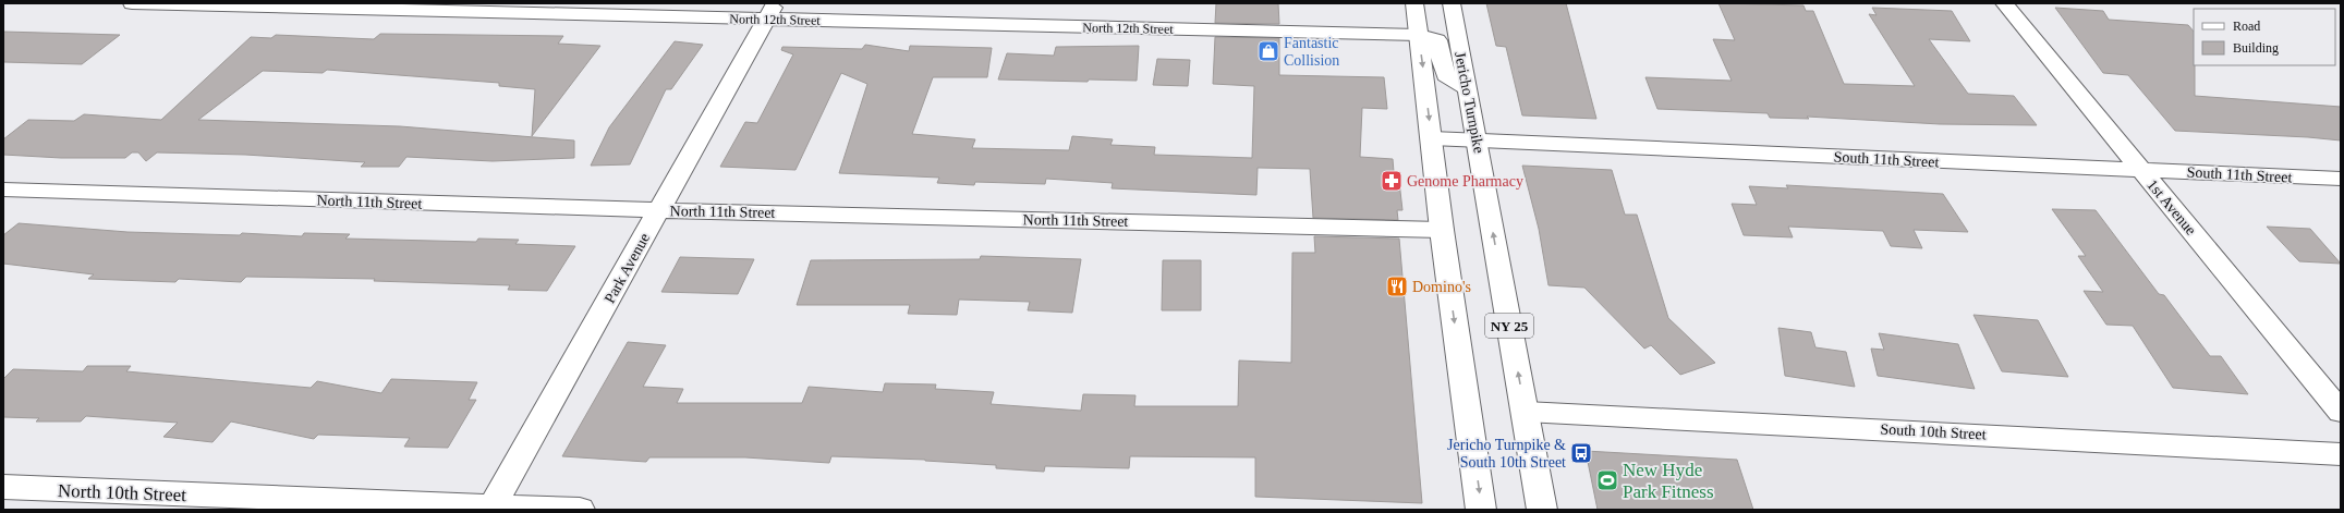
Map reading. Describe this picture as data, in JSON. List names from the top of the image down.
{
  "streets": {
    "street": [
      "North 12th Street",
      "Jericho Turnpike",
      "South 11th Street",
      "North 11th Street",
      "1st Avenue",
      "Park Avenue",
      "NY 25",
      "South 10th Street",
      "North 10th Street"
    ]
  },
  "crossings": [
    ["North 12th Street", "Park Avenue"],
    ["Jericho Turnpike", "South 11th Street"],
    ["Jericho Turnpike", "South 10th Street"],
    ["South 11th Street", "1st Avenue"],
    ["North 11th Street", "Park Avenue"],
    ["Park Avenue", "North 10th Street"]
  ],
  "places": {
    "shop": ["Fantastic Collision"],
    "pharmacy": ["Genome Pharmacy"],
    "restaurant": ["Domino's"],
    "bus stop": ["Jericho Turnpike & South 10th Street"],
    "sports": ["New Hyde Park Fitness"]
  },
  "legend": ["Road", "Building"]
}
